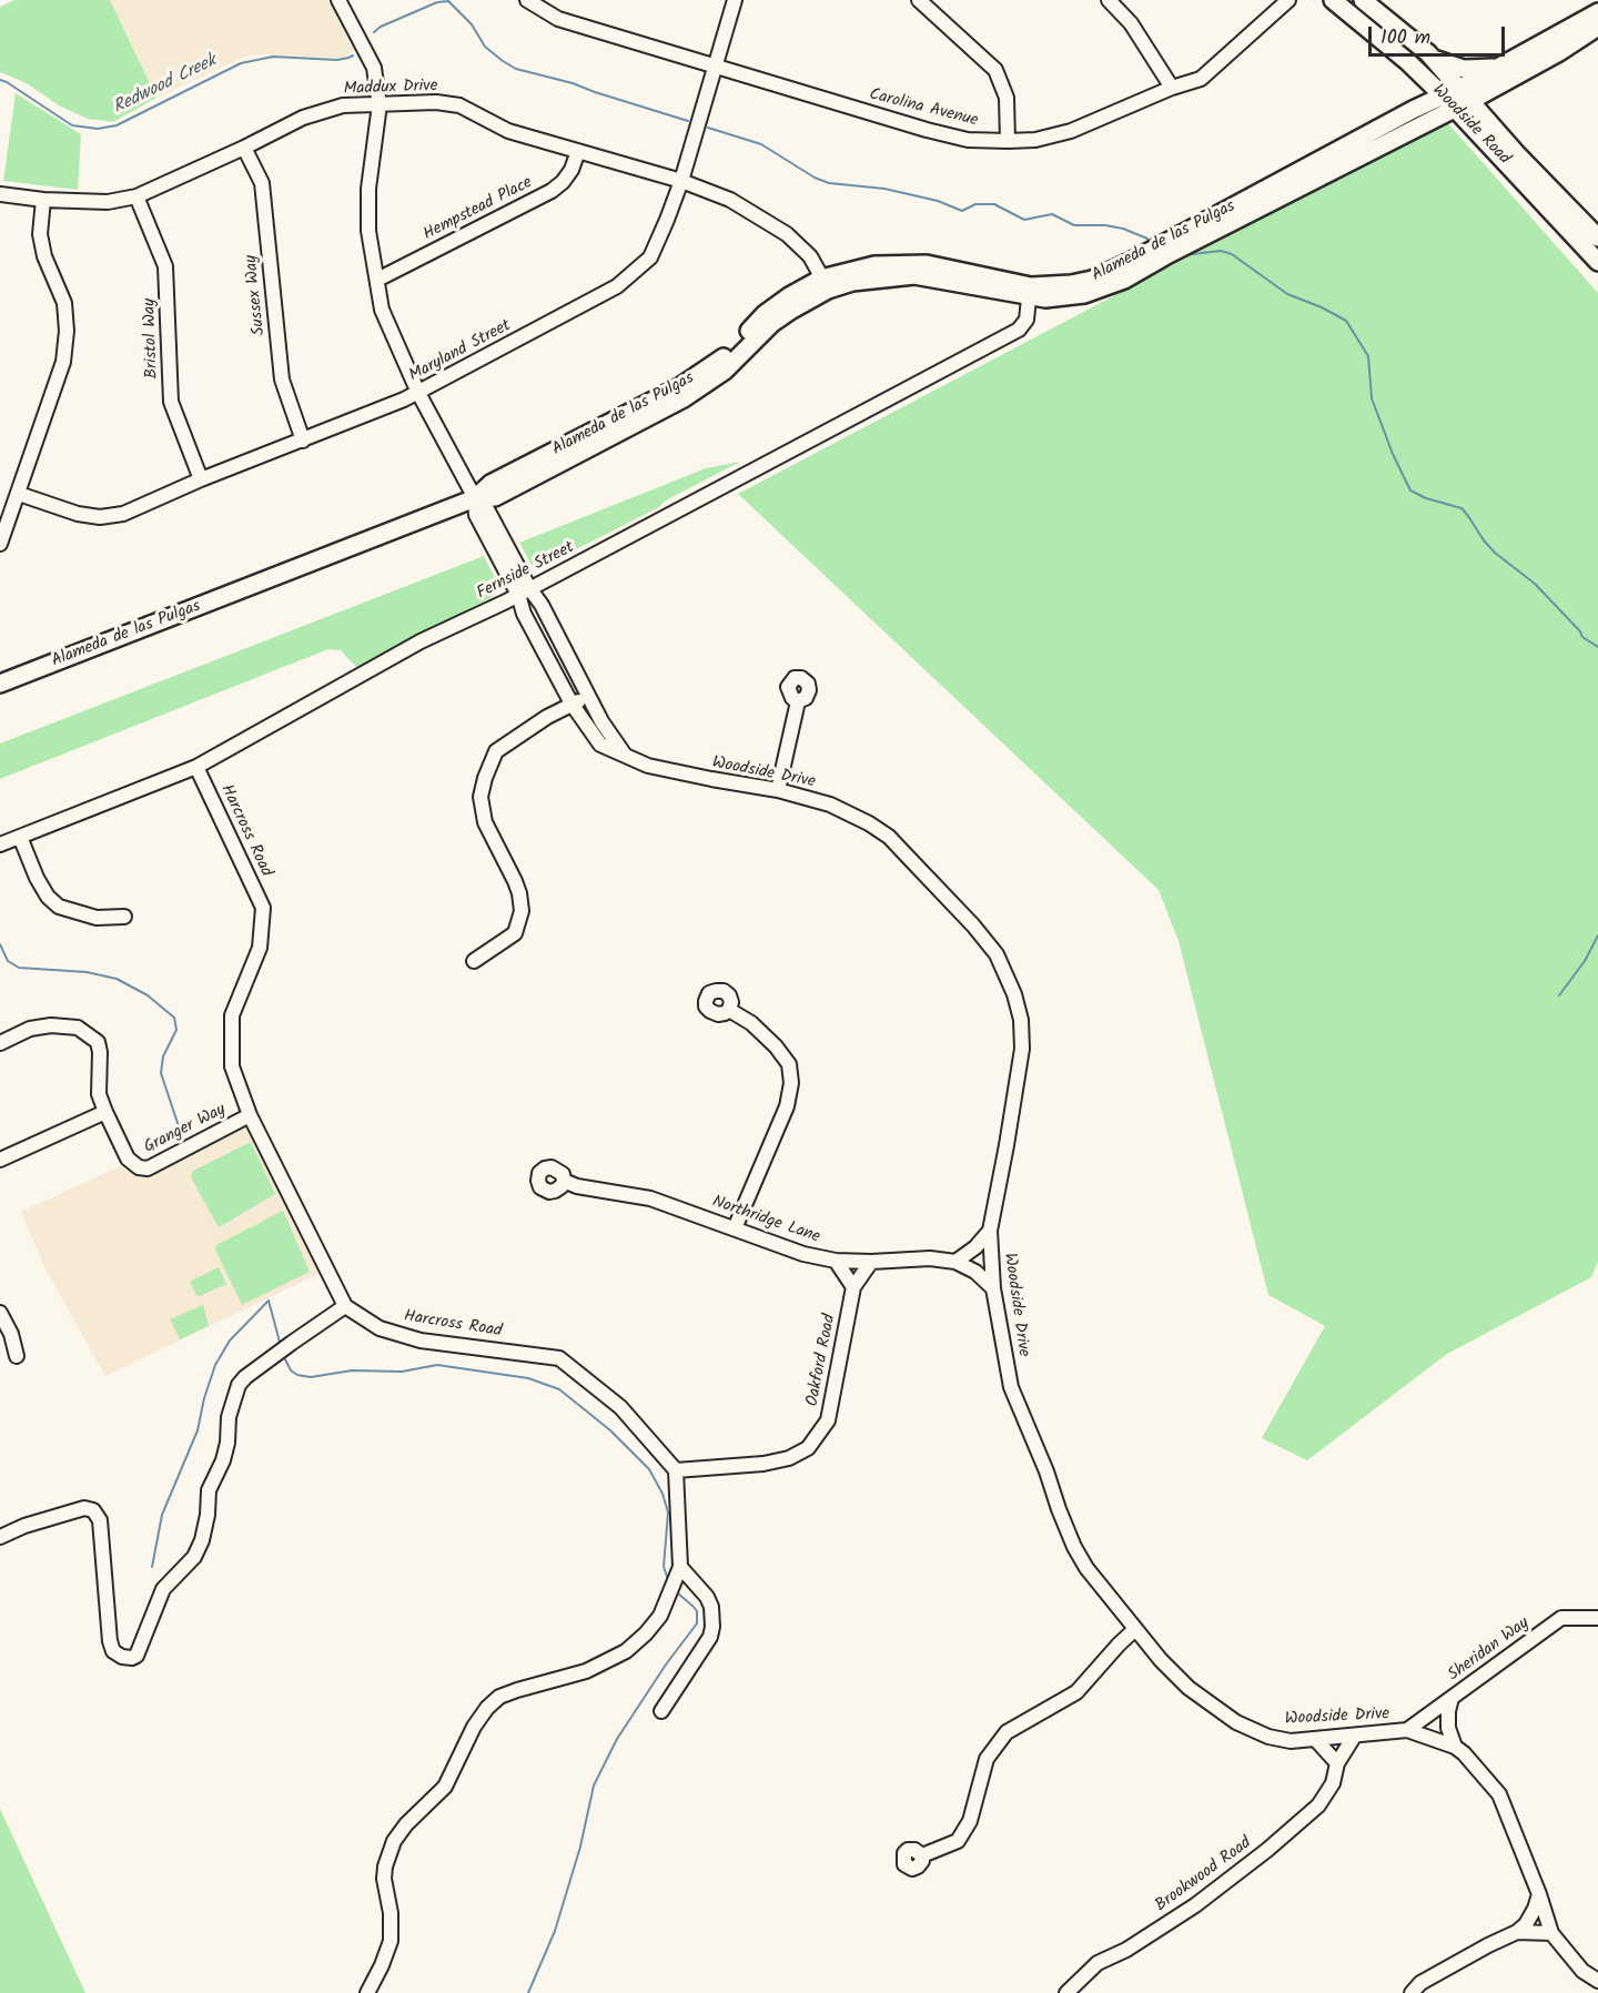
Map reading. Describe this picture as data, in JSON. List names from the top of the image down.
{
  "streets": {
    "main road": ["Woodside Road", "Alameda de las Pulgas"],
    "street": [
      "Maddux Drive",
      "Carolina Avenue",
      "Hempstead Place",
      "Sussex Way",
      "Bristol Way",
      "Maryland Street",
      "Fernside Street",
      "Woodside Drive",
      "Harcross Road",
      "Granger Way",
      "Northridge Lane",
      "Oakford Road",
      "Sheridan Way",
      "Brookwood Road"
    ]
  },
  "crossings": [
    ["Maddux Drive", "Hempstead Place"],
    ["Maddux Drive", "Alameda de las Pulgas"],
    ["Maddux Drive", "Sussex Way"],
    ["Maddux Drive", "Bristol Way"],
    ["Maddux Drive", "Maryland Street"],
    ["Carolina Avenue", "Maryland Street"],
    ["Woodside Road", "Alameda de las Pulgas"],
    ["Alameda de las Pulgas", "Fernside Street"],
    ["Sussex Way", "Maryland Street"],
    ["Bristol Way", "Maryland Street"],
    ["Fernside Street", "Woodside Drive"],
    ["Fernside Street", "Harcross Road"],
    ["Woodside Drive", "Northridge Lane"],
    ["Woodside Drive", "Sheridan Way"],
    ["Woodside Drive", "Brookwood Road"],
    ["Harcross Road", "Granger Way"],
    ["Harcross Road", "Oakford Road"],
    ["Northridge Lane", "Oakford Road"]
  ],
  "water": ["Redwood Creek"],
  "scale_bar": "100 m"
}
